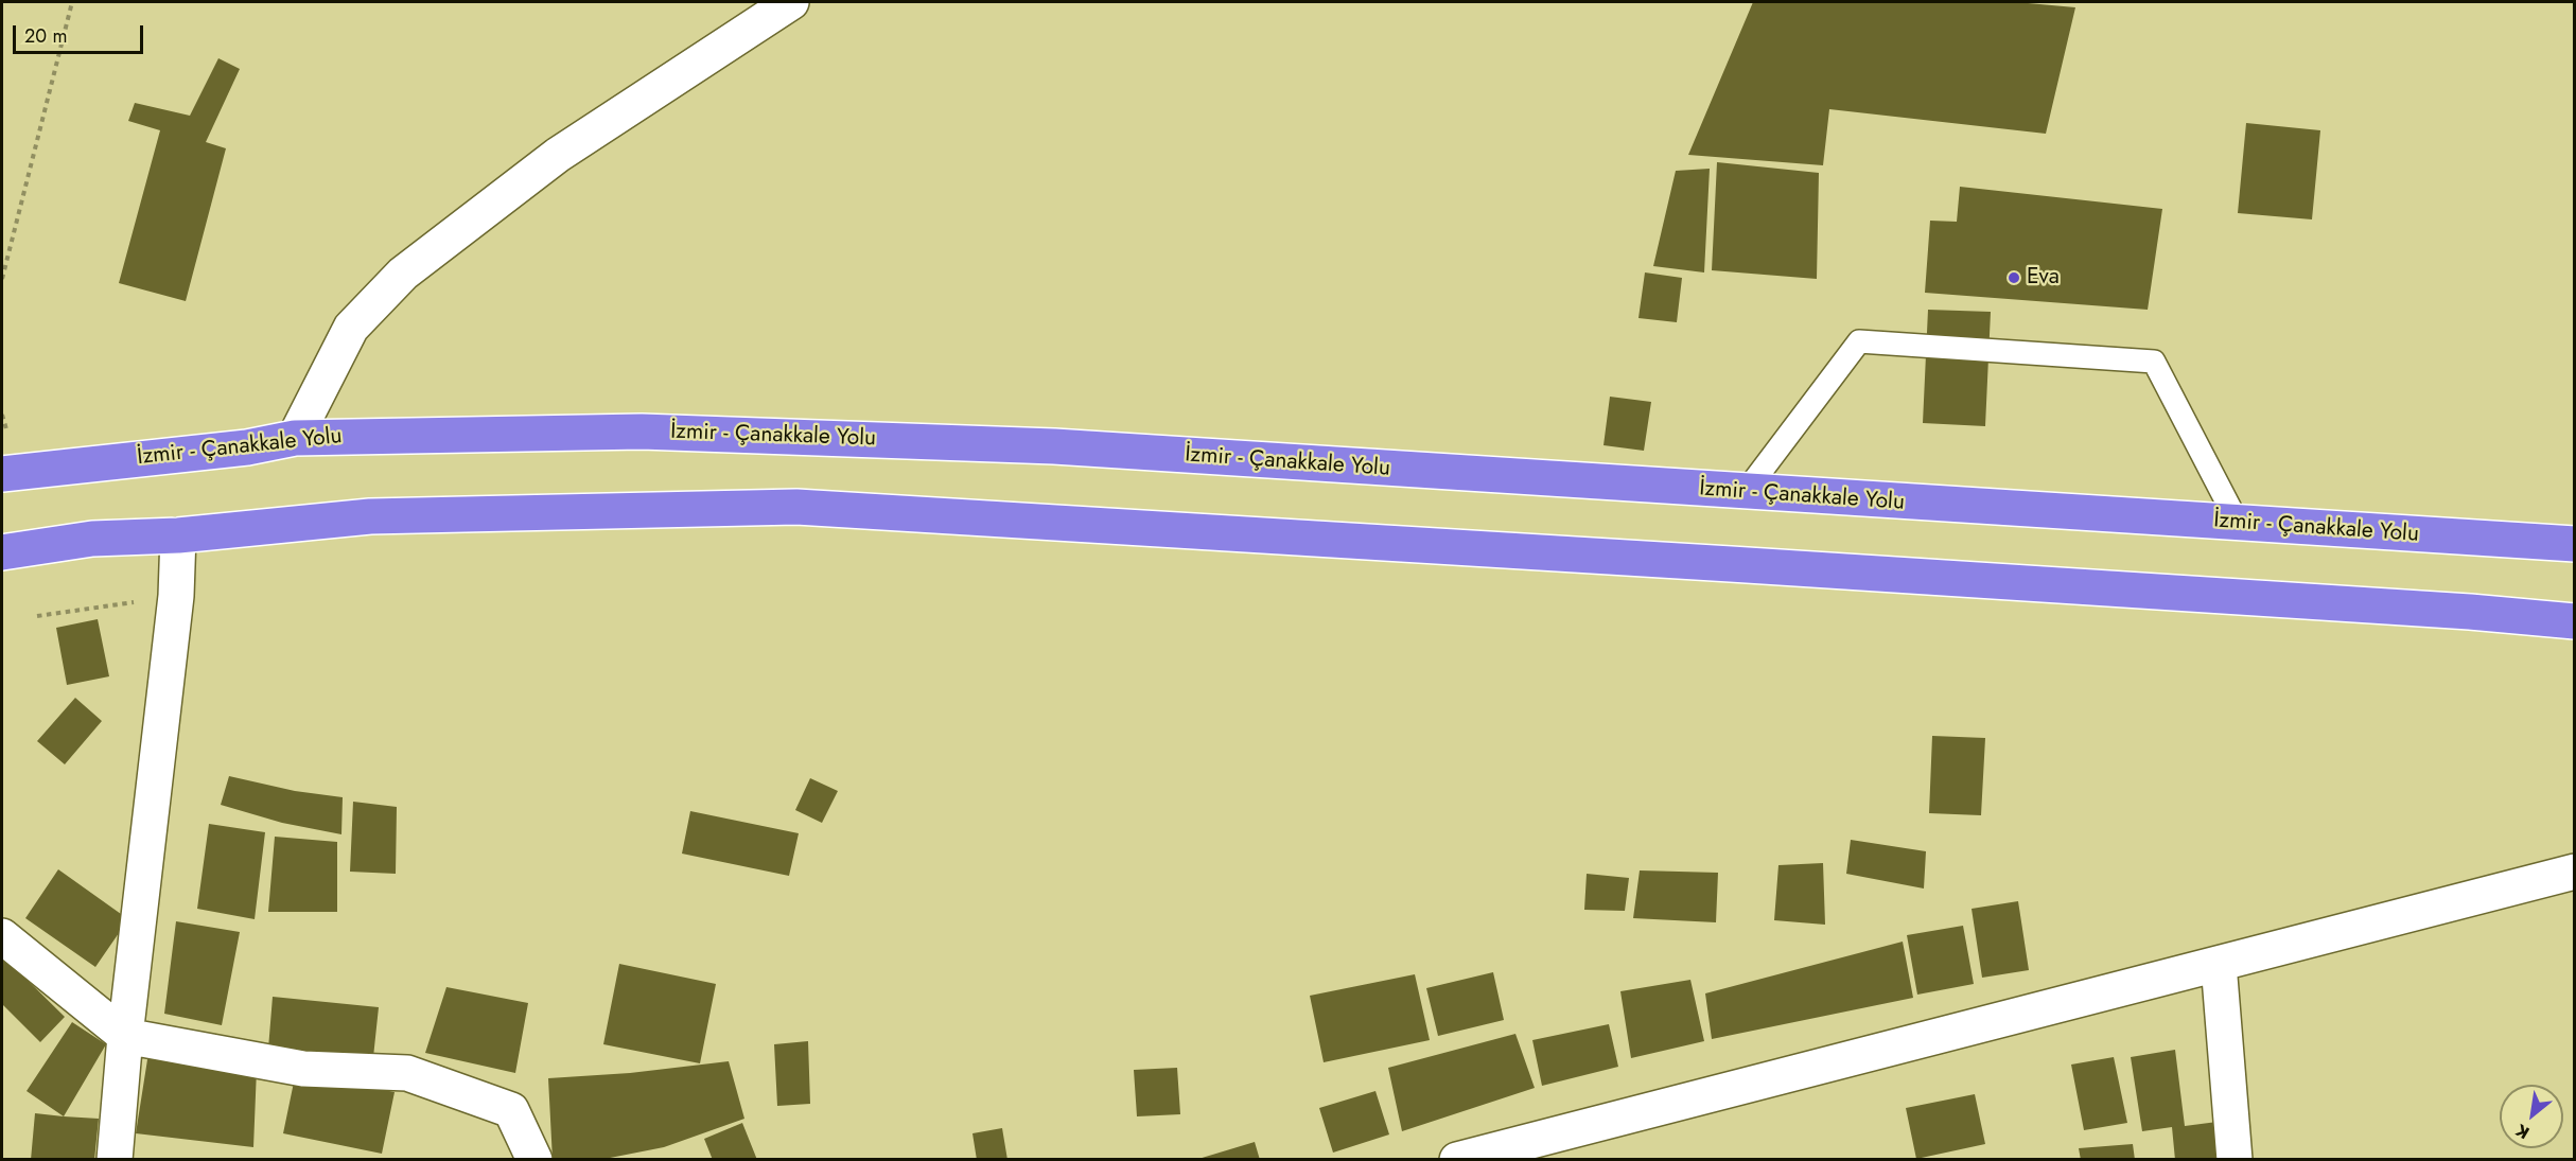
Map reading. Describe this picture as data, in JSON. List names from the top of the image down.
{
  "streets": {
    "highway": ["İzmir - Çanakkale Yolu"]
  },
  "places": ["Eva"],
  "scale_bar": "20 m",
  "north": "bottom left"
}
